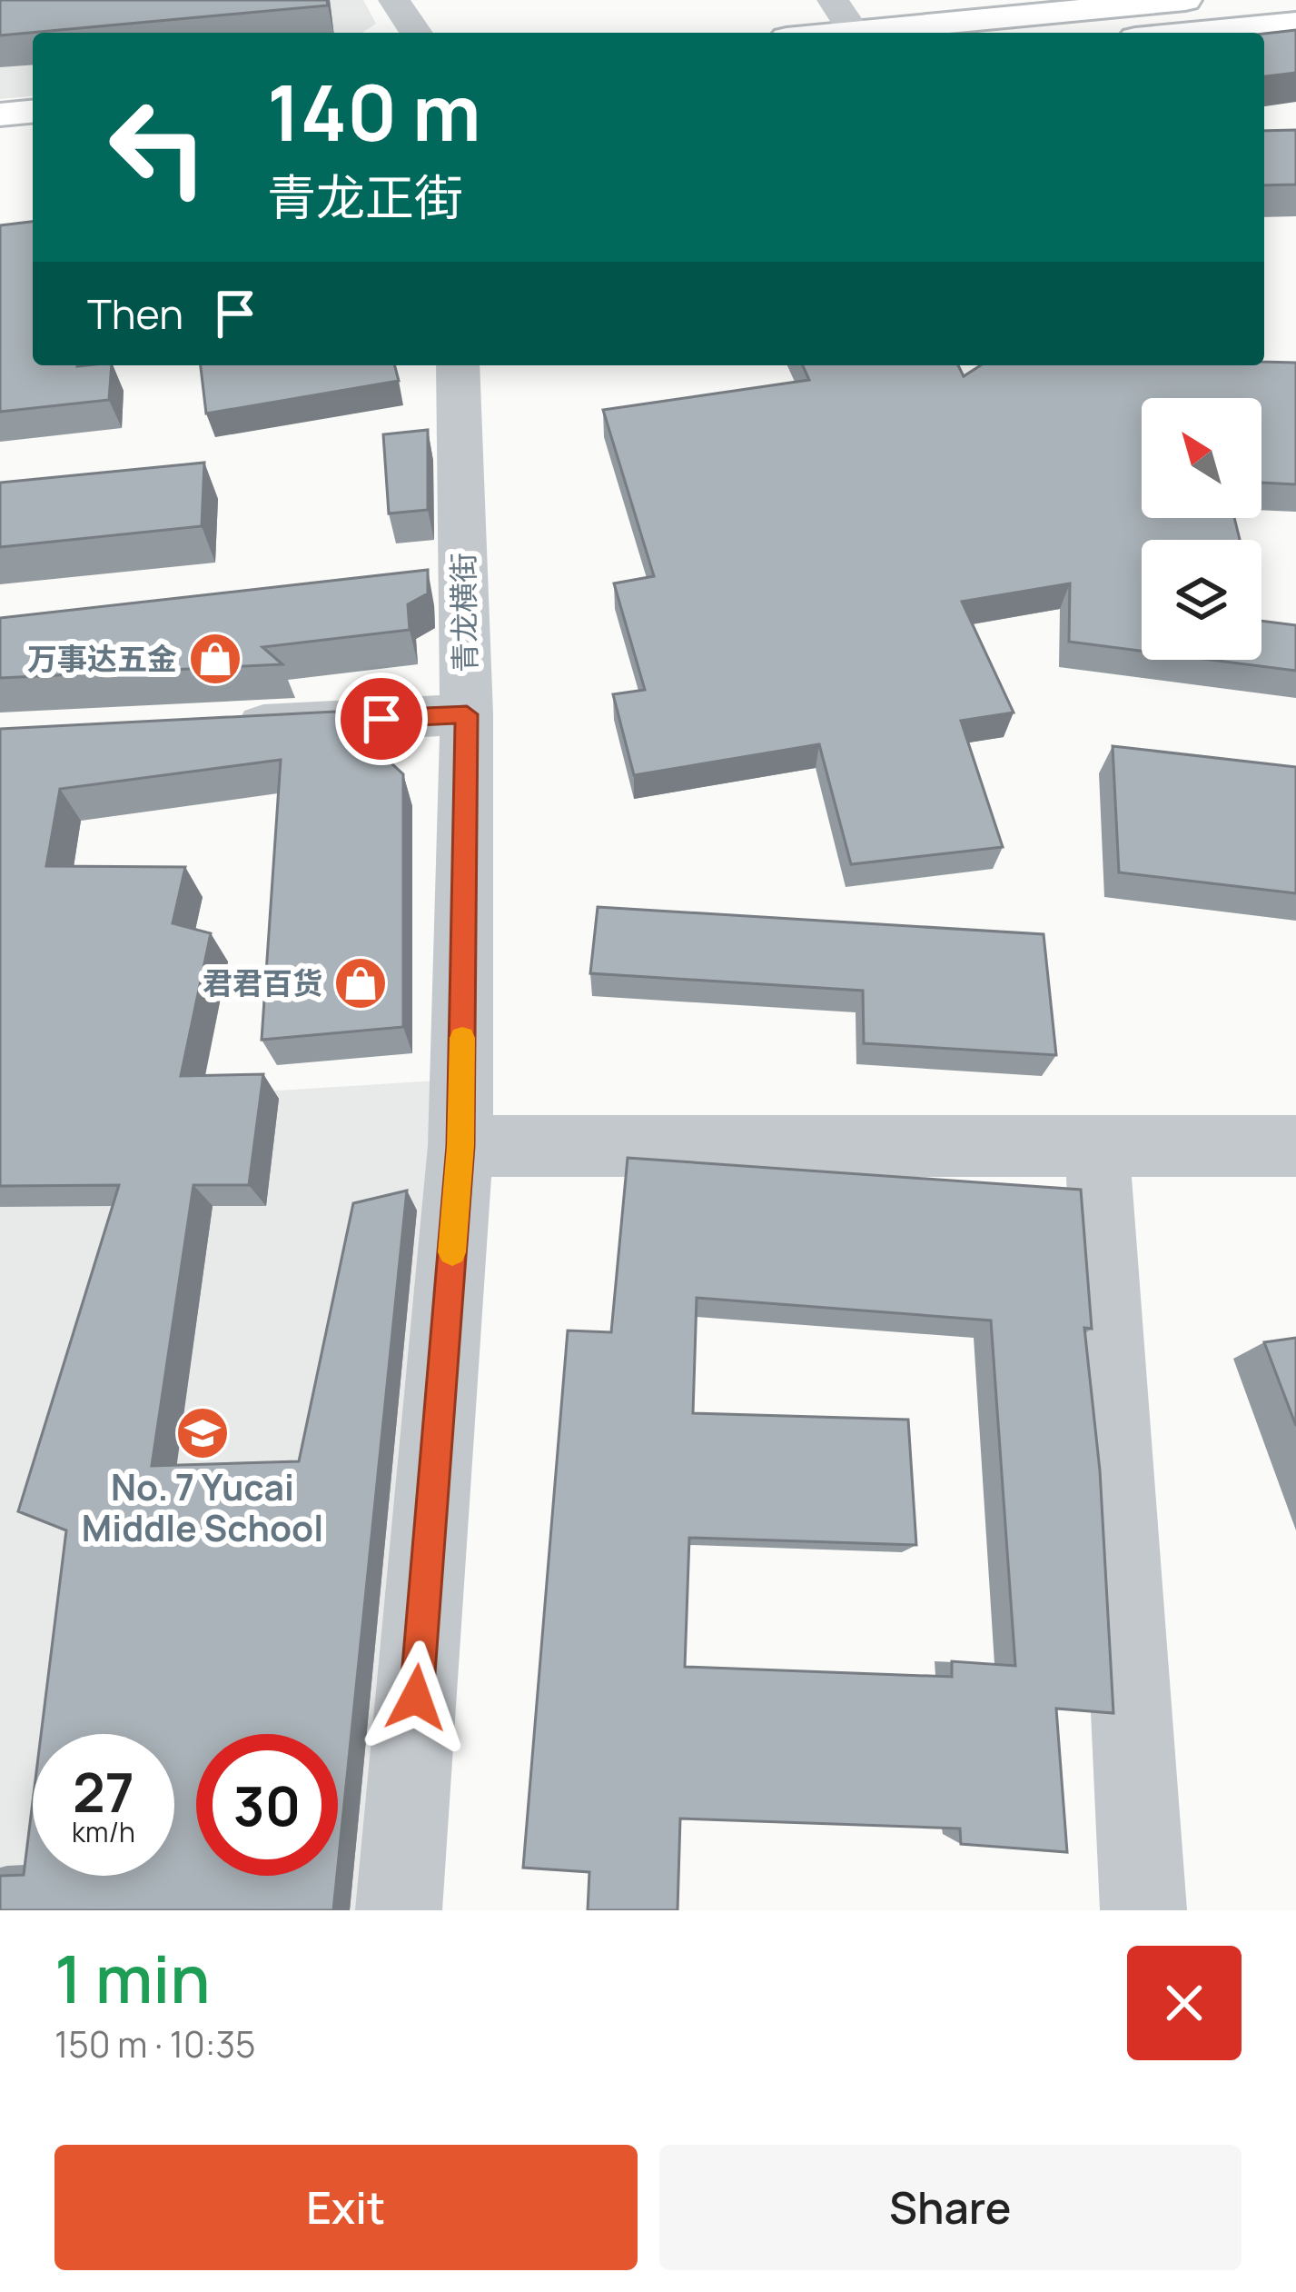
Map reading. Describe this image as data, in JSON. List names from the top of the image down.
{
  "streets": {
    "street": ["青龙横街"]
  },
  "places": {
    "shop": ["万事达五金", "君君百货"],
    "school or university": ["No. 7 Yucai Middle School"]
  },
  "north": "top left",
  "page": {
    "turn": ["140 m", "青龙正街"],
    "then": "Then",
    "speed": "27 km/h",
    "limit": "30",
    "heading": ["1 min", "150 m · 10:35"],
    "buttons": ["Exit", "Share"]
  }
}
